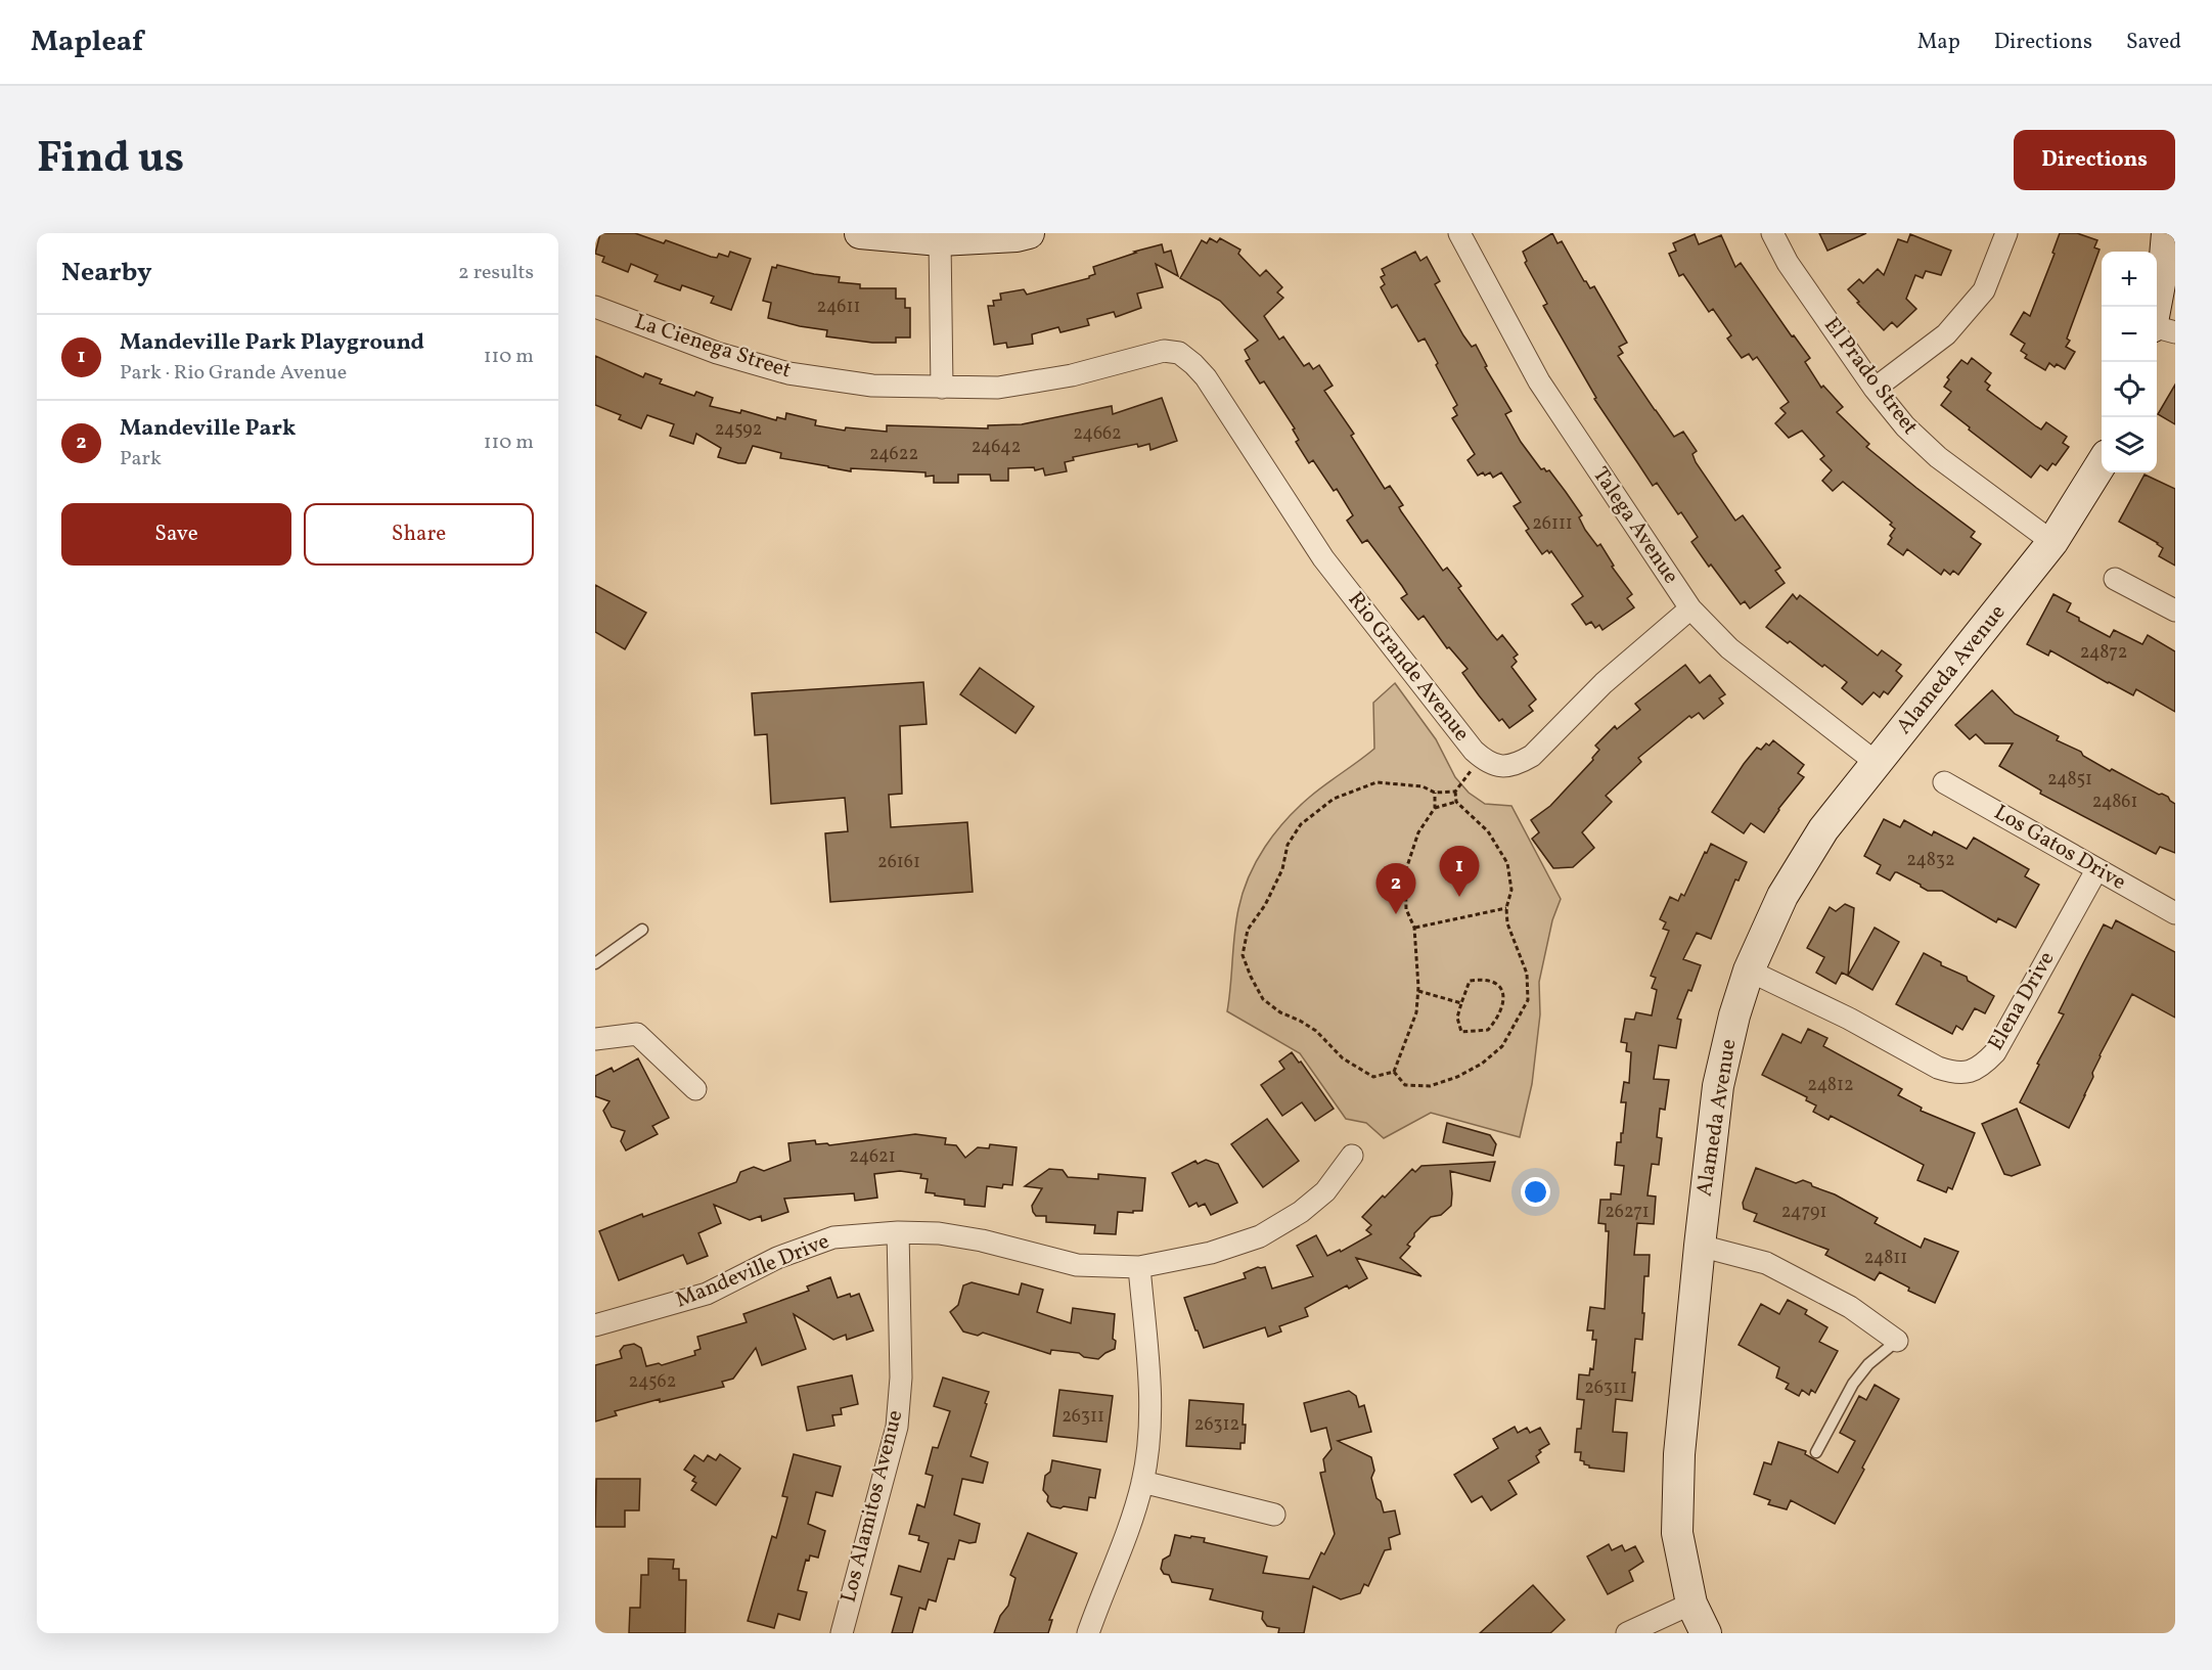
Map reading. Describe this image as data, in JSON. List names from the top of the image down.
{
  "streets": {
    "street": [
      "La Cienega Street",
      "El Prado Street",
      "Talega Avenue",
      "Rio Grande Avenue",
      "Alameda Avenue",
      "Los Gatos Drive",
      "Elena Drive",
      "Mandeville Drive",
      "Los Alamitos Avenue"
    ]
  },
  "crossings": [
    ["La Cienega Street", "Rio Grande Avenue"],
    ["El Prado Street", "Alameda Avenue"],
    ["Talega Avenue", "Rio Grande Avenue"],
    ["Talega Avenue", "Alameda Avenue"],
    ["Alameda Avenue", "Elena Drive"],
    ["Los Gatos Drive", "Elena Drive"],
    ["Mandeville Drive", "Los Alamitos Avenue"]
  ],
  "house_numbers": [
    "24611",
    "24592",
    "24662",
    "24642",
    "24622",
    "26111",
    "24872",
    "24851",
    "24861",
    "24832",
    "26161",
    "24812",
    "24621",
    "26271",
    "24791",
    "24811",
    "24562",
    "26311",
    "26311",
    "26312"
  ],
  "page": {
    "header": "Mapleaf",
    "nav": ["Map", "Directions", "Saved"],
    "title": "Find us",
    "buttons": [
      "Directions",
      ["Save", "Share"]
    ],
    "heading": ["Nearby", "2 results"],
    "map_buttons": ["+", "−"],
    "list": [
      {
        "mark": "1",
        "name": "Mandeville Park Playground",
        "note": "Park · Rio Grande Avenue",
        "value": "110 m"
      },
      {
        "mark": "2",
        "name": "Mandeville Park",
        "note": "Park",
        "value": "110 m"
      }
    ],
    "pins": ["1", "2"]
  }
}
